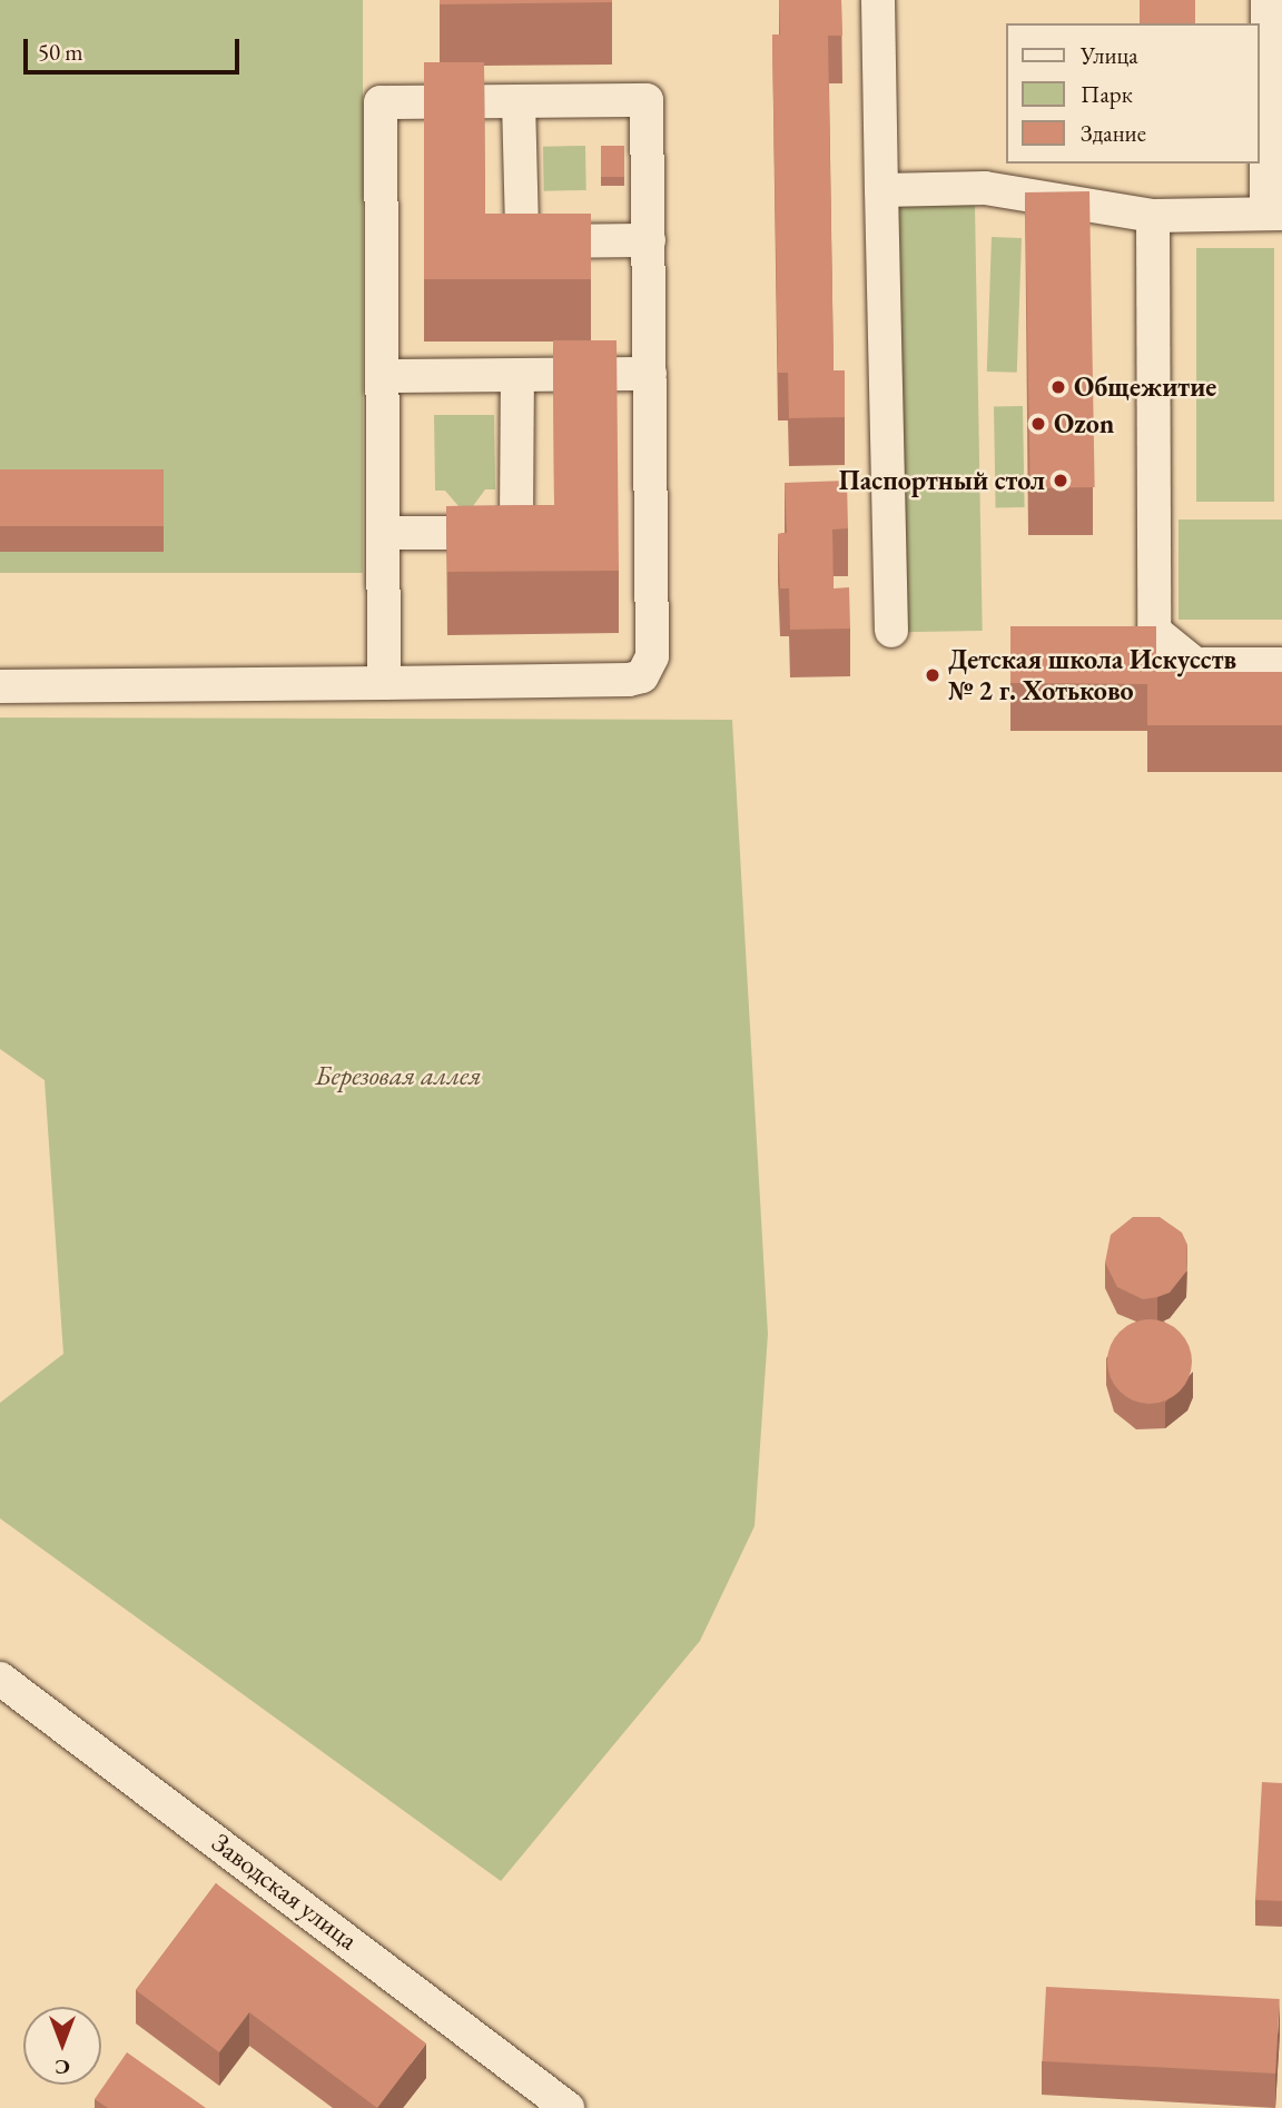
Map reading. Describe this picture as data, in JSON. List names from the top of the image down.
{
  "streets": {
    "street": ["Заводская улица"]
  },
  "parks": ["Березовая аллея"],
  "places": [
    "Общежитие",
    "Ozon",
    "Паспортный стол",
    "Детская школа Искусств № 2 г. Хотьково"
  ],
  "legend": ["Улица", "Парк", "Здание"],
  "scale_bar": "50 m",
  "north": "bottom"
}
